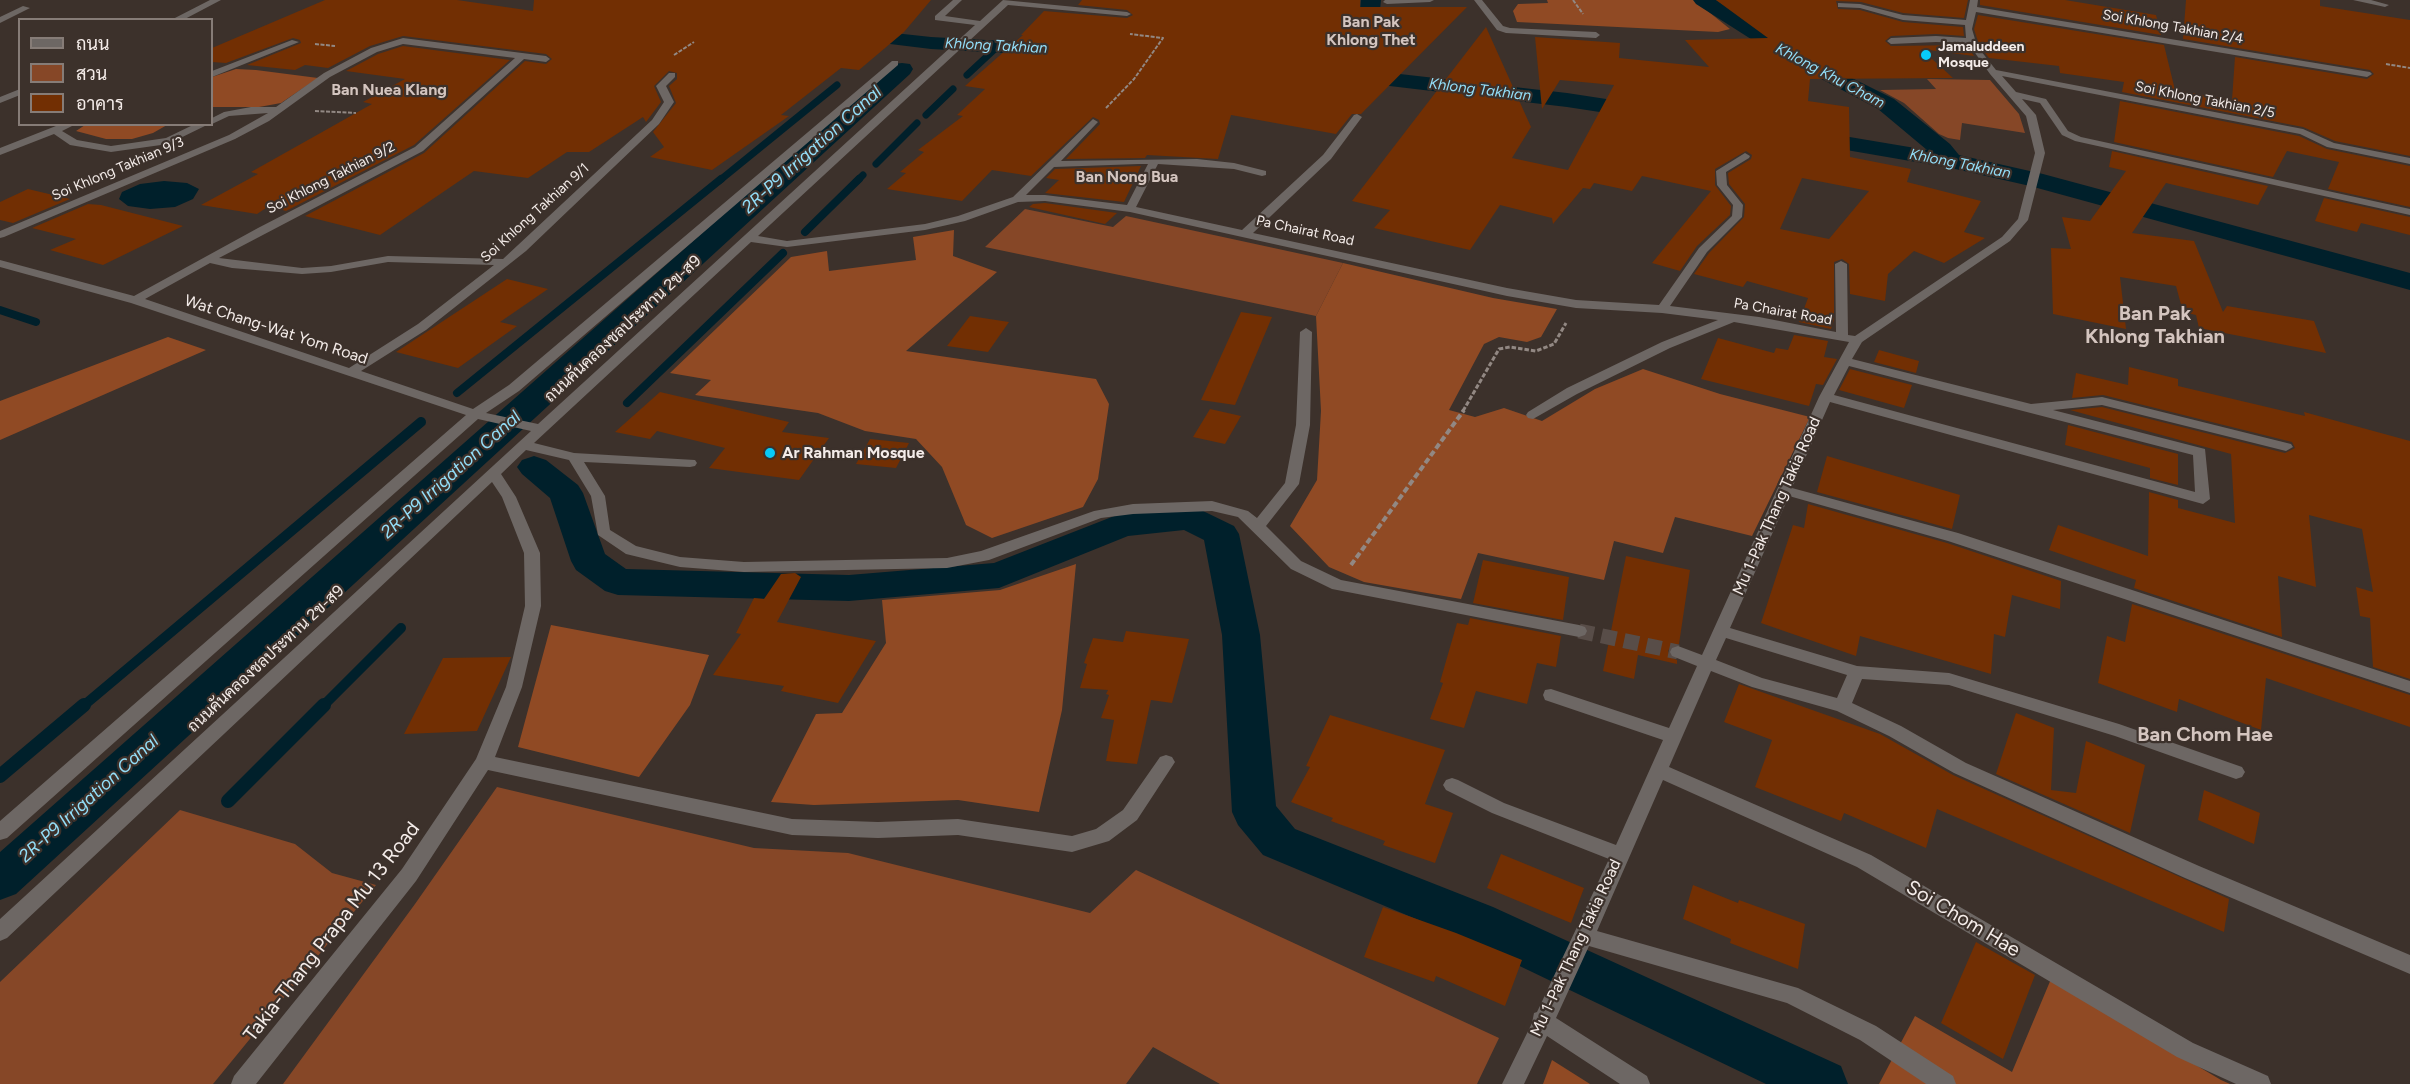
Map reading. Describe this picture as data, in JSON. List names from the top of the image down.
{
  "streets": {
    "street": [
      "Soi Khlong Takhian 2/4",
      "Soi Khlong Takhian 2/5",
      "Soi Khlong Takhian 9/3",
      "Soi Khlong Takhian 9/2",
      "Soi Khlong Takhian 9/1",
      "Pa Chairat Road",
      "ถนนคันคลองชลประทาน 2ข-ส9",
      "Wat Chang-Wat Yom Road",
      "Mu 1-Pak Thang Takia Road",
      "Soi Chom Hae",
      "Takia-Thang Prapa Mu 13 Road"
    ]
  },
  "crossings": [
    ["Soi Khlong Takhian 2/4", "Mu 1-Pak Thang Takia Road"],
    ["Soi Khlong Takhian 2/5", "Mu 1-Pak Thang Takia Road"],
    ["Soi Khlong Takhian 9/3", "Soi Khlong Takhian 9/2"],
    ["Soi Khlong Takhian 9/2", "Wat Chang-Wat Yom Road"],
    ["Soi Khlong Takhian 9/1", "Wat Chang-Wat Yom Road"],
    ["Pa Chairat Road", "ถนนคันคลองชลประทาน 2ข-ส9"],
    ["Pa Chairat Road", "Mu 1-Pak Thang Takia Road"],
    ["ถนนคันคลองชลประทาน 2ข-ส9", "Wat Chang-Wat Yom Road"],
    ["ถนนคันคลองชลประทาน 2ข-ส9", "Takia-Thang Prapa Mu 13 Road"],
    ["Mu 1-Pak Thang Takia Road", "Soi Chom Hae"]
  ],
  "districts": [
    "Ban Pak Khlong Thet",
    "Ban Nuea Klang",
    "Ban Nong Bua",
    "Ban Pak Khlong Takhian",
    "Ban Chom Hae"
  ],
  "water": ["Khlong Takhian", "Khlong Khu Cham", "2R-P9 Irrigation Canal"],
  "places": ["Jamaluddeen Mosque", "Ar Rahman Mosque"],
  "legend": ["ถนน", "สวน", "อาคาร"]
}
